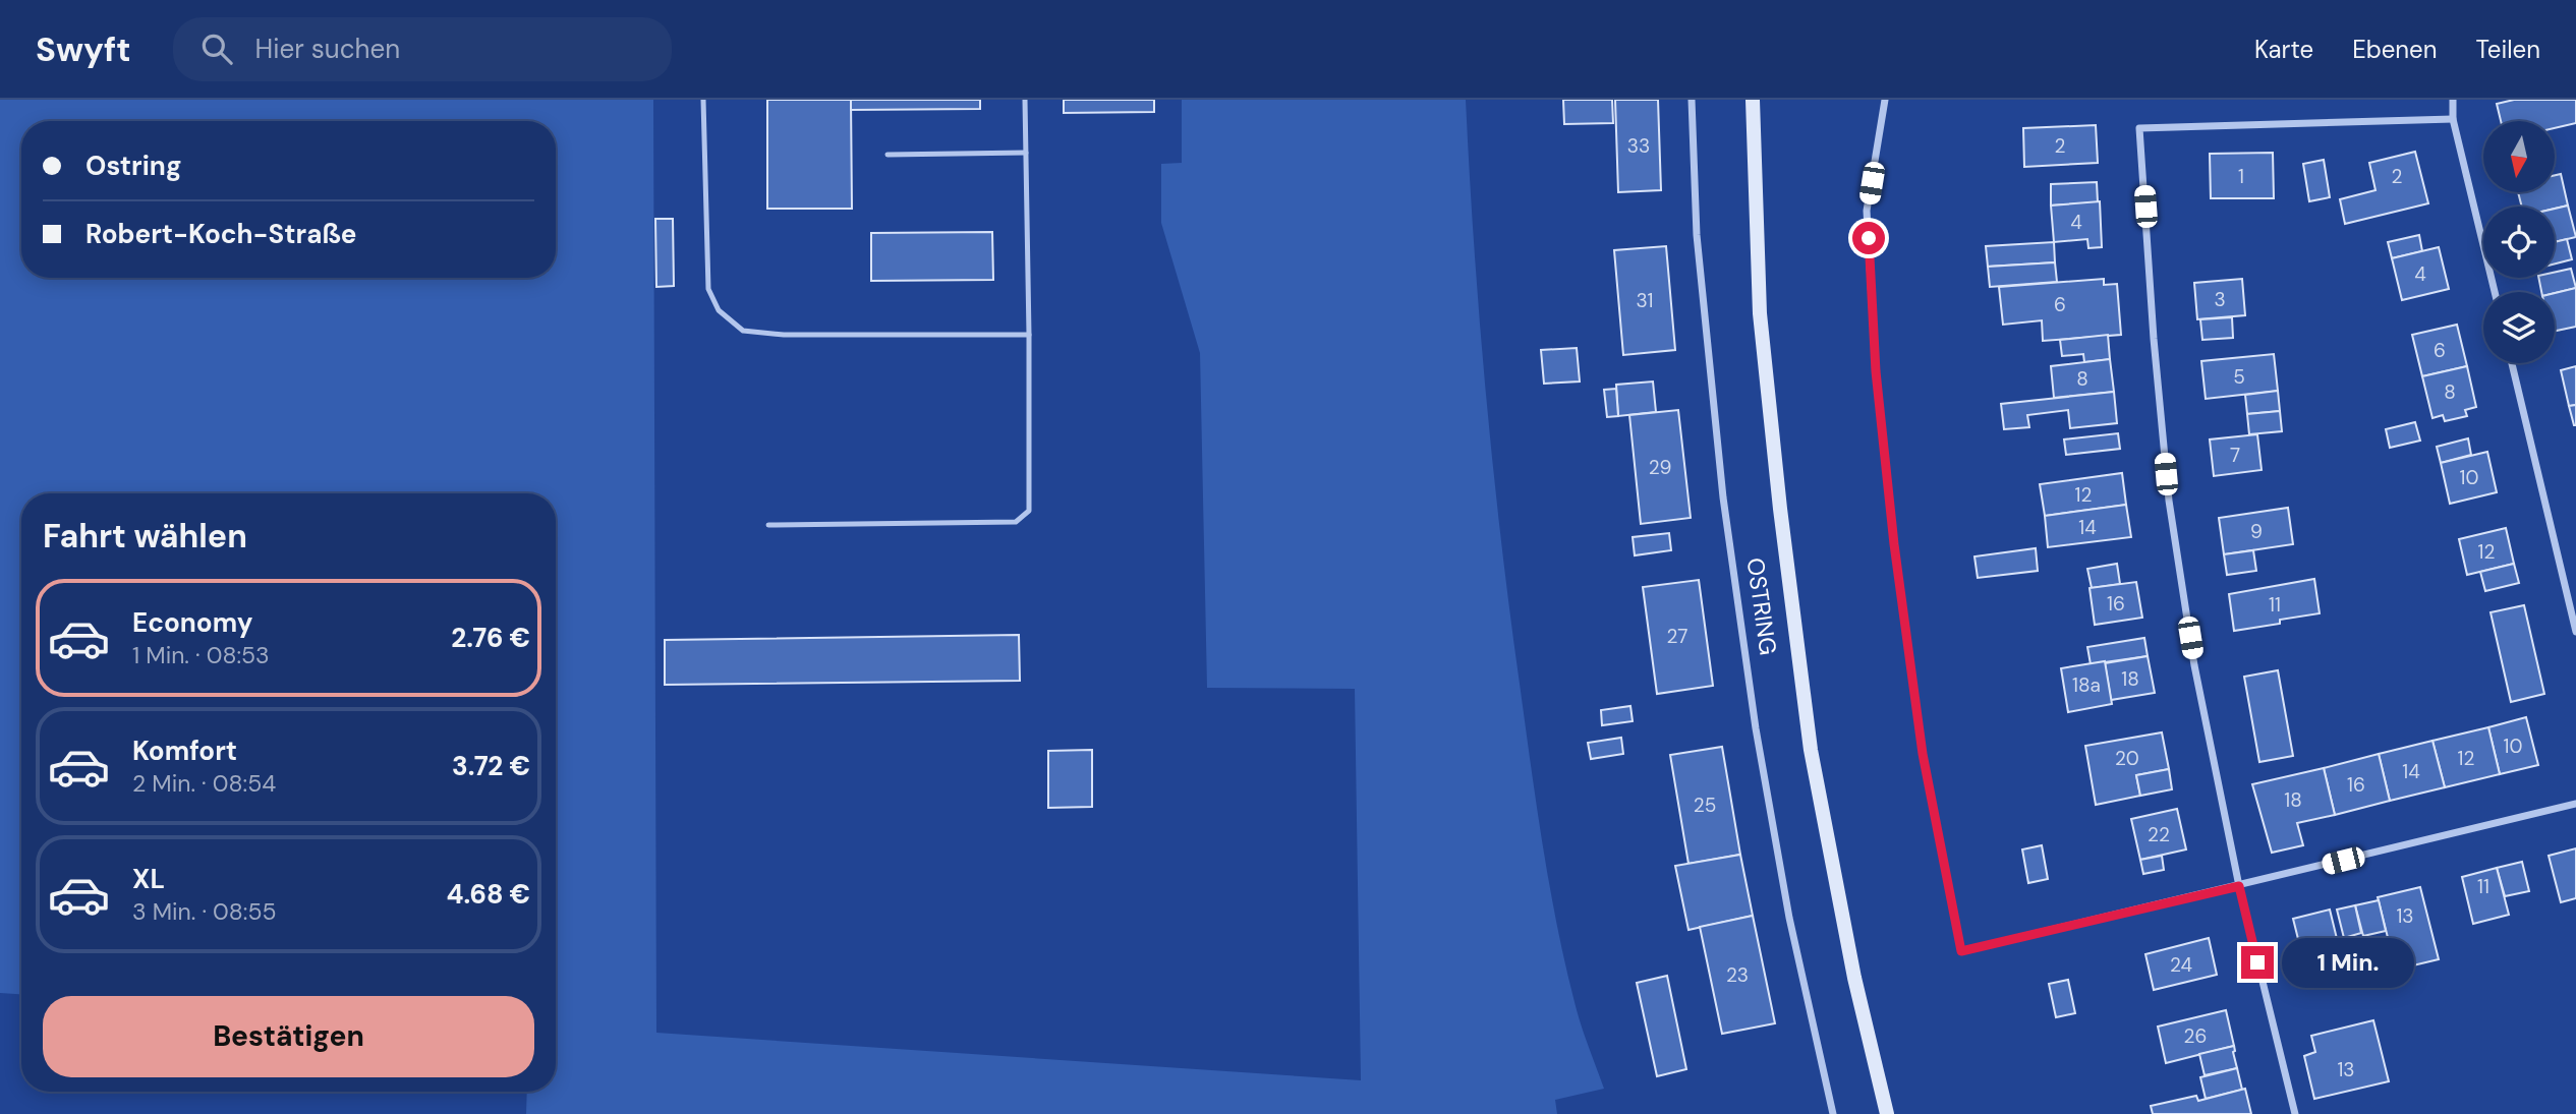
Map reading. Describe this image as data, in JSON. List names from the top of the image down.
{
  "streets": {
    "main road": ["OSTRING"]
  },
  "house_numbers": [
    "33",
    "2",
    "1",
    "2",
    "4",
    "4",
    "3",
    "31",
    "6",
    "6",
    "5",
    "8",
    "8",
    "7",
    "29",
    "10",
    "12",
    "14",
    "9",
    "12",
    "16",
    "11",
    "27",
    "18",
    "18a",
    "10",
    "20",
    "12",
    "14",
    "16",
    "18",
    "25",
    "22",
    "11",
    "13",
    "24",
    "23",
    "26",
    "13"
  ],
  "north": "bottom",
  "page": {
    "header": "Swyft",
    "search": "Hier suchen",
    "nav": ["Karte", "Ebenen", "Teilen"],
    "banner": ["Ostring", "Robert-Koch-Straße"],
    "heading": "Fahrt wählen",
    "list": [
      {
        "name": "Economy",
        "note": "1 Min. · 08:53",
        "value": "2.76 €"
      },
      {
        "name": "Komfort",
        "note": "2 Min. · 08:54",
        "value": "3.72 €"
      },
      {
        "name": "XL",
        "note": "3 Min. · 08:55",
        "value": "4.68 €"
      }
    ],
    "bubble": "1 Min.",
    "buttons": "Bestätigen"
  }
}
